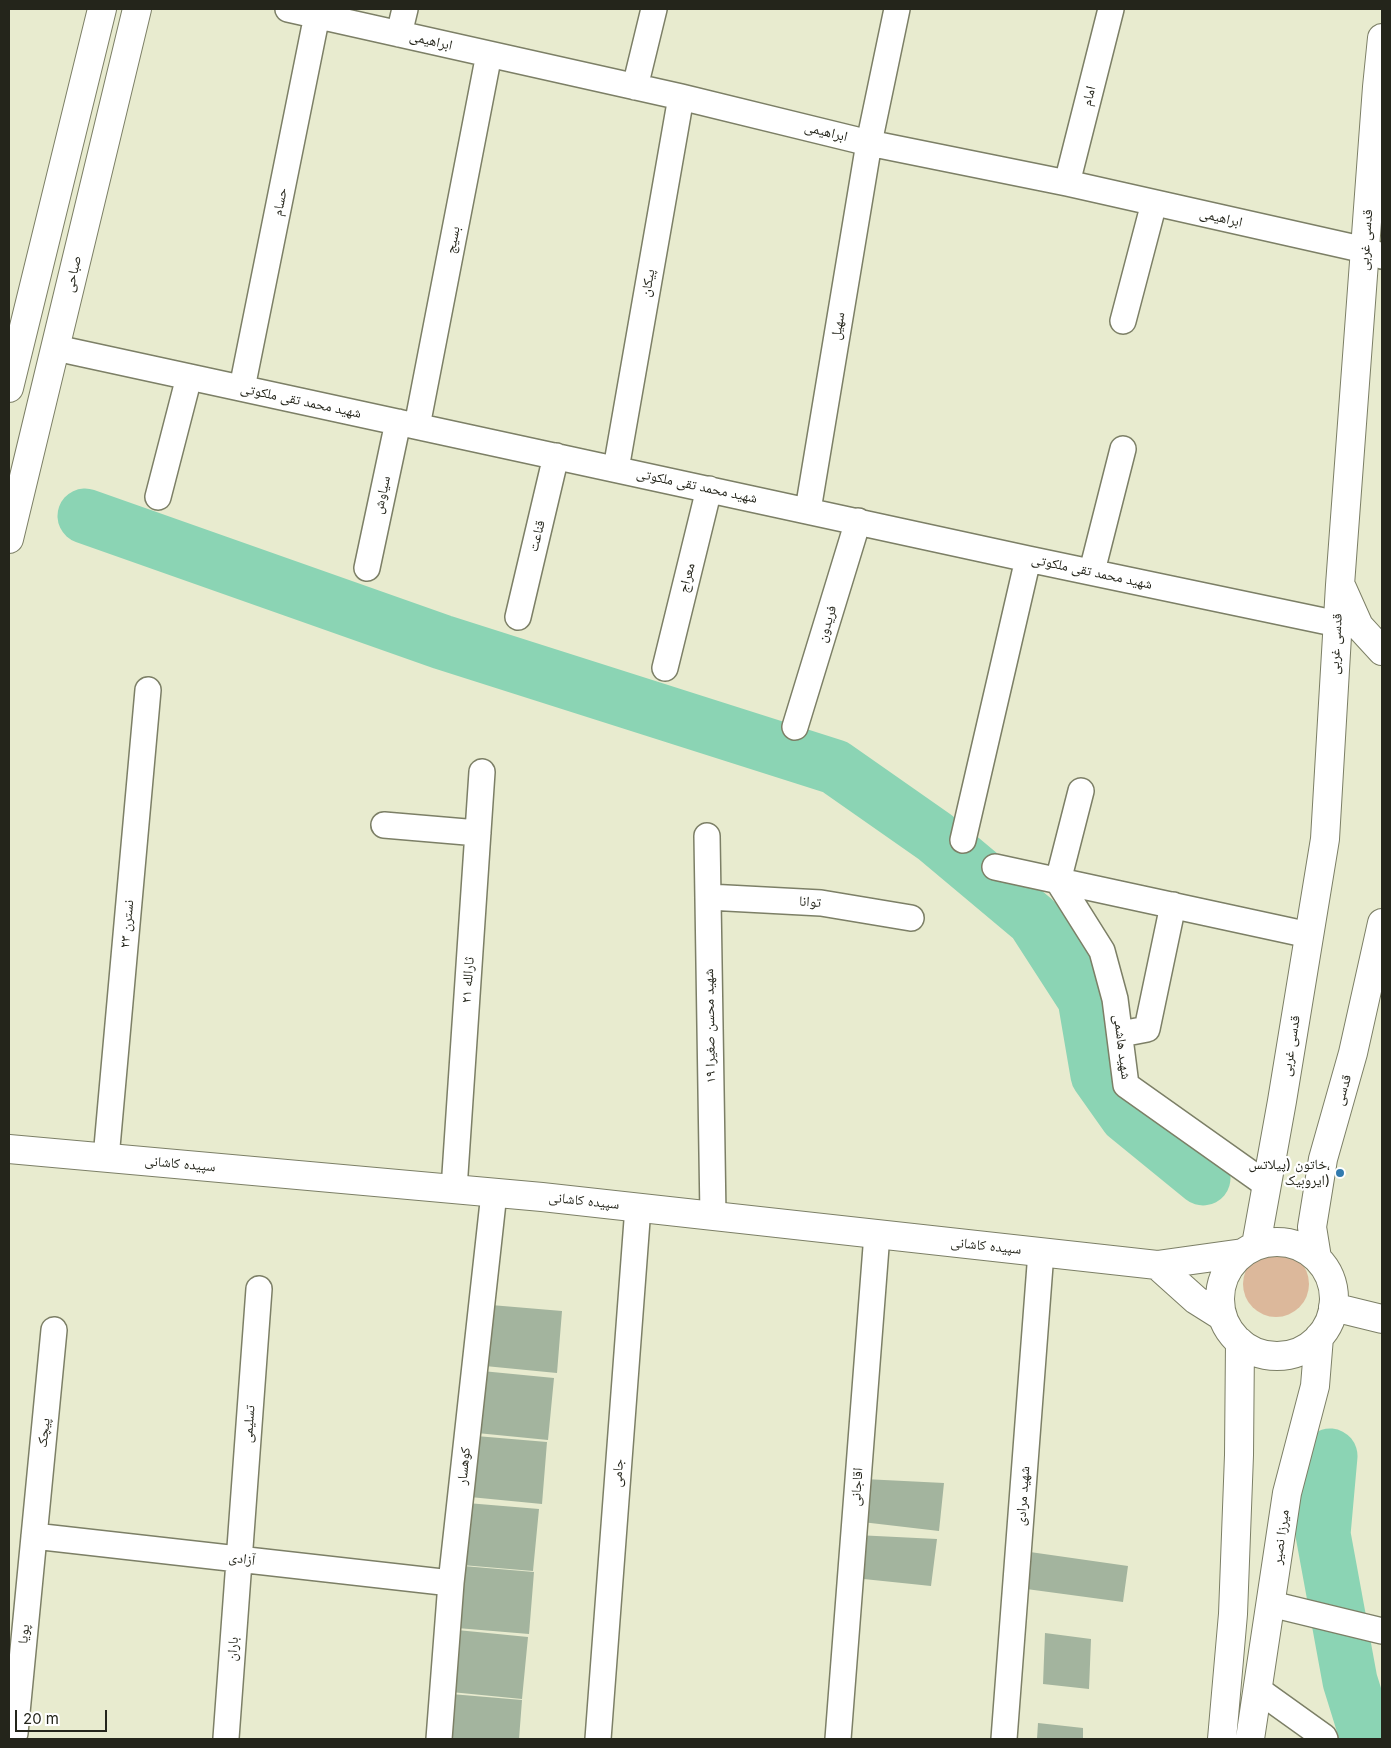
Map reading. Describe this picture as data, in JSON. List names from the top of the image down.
{
  "streets": {
    "street": [
      "ابراهیمی",
      "امام",
      "حسام",
      "بسیج",
      "قدسی غربی",
      "صباحی",
      "پیکان",
      "سهیل",
      "شهید محمد تقی ملکوتی",
      "سیاوش",
      "قناعت",
      "معراج",
      "فریدون",
      "توانا",
      "نسترن ۲۳",
      "ثارالله ۲۱",
      "شهید محسن صغیرا ۱۹",
      "شهید هاشمی",
      "قدسی",
      "سپیده کاشانی",
      "تسلیمی",
      "پیچک",
      "کوهسار",
      "جامی",
      "اقاجانی",
      "شهید مرادی",
      "میرزا نصیر",
      "آزادی",
      "پویا",
      "باران"
    ]
  },
  "crossings": [
    ["ابراهیمی", "امام"],
    ["ابراهیمی", "حسام"],
    ["ابراهیمی", "بسیج"],
    ["ابراهیمی", "قدسی غربی"],
    ["ابراهیمی", "پیکان"],
    ["ابراهیمی", "سهیل"],
    ["حسام", "شهید محمد تقی ملکوتی"],
    ["بسیج", "شهید محمد تقی ملکوتی"],
    ["بسیج", "سیاوش"],
    ["قدسی غربی", "شهید محمد تقی ملکوتی"],
    ["قدسی غربی", "شهید هاشمی"],
    ["قدسی غربی", "قدسی"],
    ["قدسی غربی", "سپیده کاشانی"],
    ["قدسی غربی", "میرزا نصیر"],
    ["صباحی", "شهید محمد تقی ملکوتی"],
    ["پیکان", "شهید محمد تقی ملکوتی"],
    ["سهیل", "شهید محمد تقی ملکوتی"],
    ["شهید محمد تقی ملکوتی", "سیاوش"],
    ["شهید محمد تقی ملکوتی", "قناعت"],
    ["شهید محمد تقی ملکوتی", "معراج"],
    ["شهید محمد تقی ملکوتی", "فریدون"],
    ["توانا", "شهید محسن صغیرا ۱۹"],
    ["نسترن ۲۳", "سپیده کاشانی"],
    ["ثارالله ۲۱", "سپیده کاشانی"],
    ["شهید محسن صغیرا ۱۹", "سپیده کاشانی"],
    ["قدسی", "سپیده کاشانی"],
    ["قدسی", "میرزا نصیر"],
    ["سپیده کاشانی", "کوهسار"],
    ["سپیده کاشانی", "جامی"],
    ["سپیده کاشانی", "اقاجانی"],
    ["سپیده کاشانی", "شهید مرادی"],
    ["سپیده کاشانی", "میرزا نصیر"],
    ["تسلیمی", "آزادی"],
    ["تسلیمی", "باران"],
    ["پیچک", "آزادی"],
    ["پیچک", "پویا"],
    ["کوهسار", "آزادی"],
    ["آزادی", "پویا"],
    ["آزادی", "باران"]
  ],
  "places": ["خاتون (پیلاتس، ایروبیک)"],
  "scale_bar": "20 m"
}
